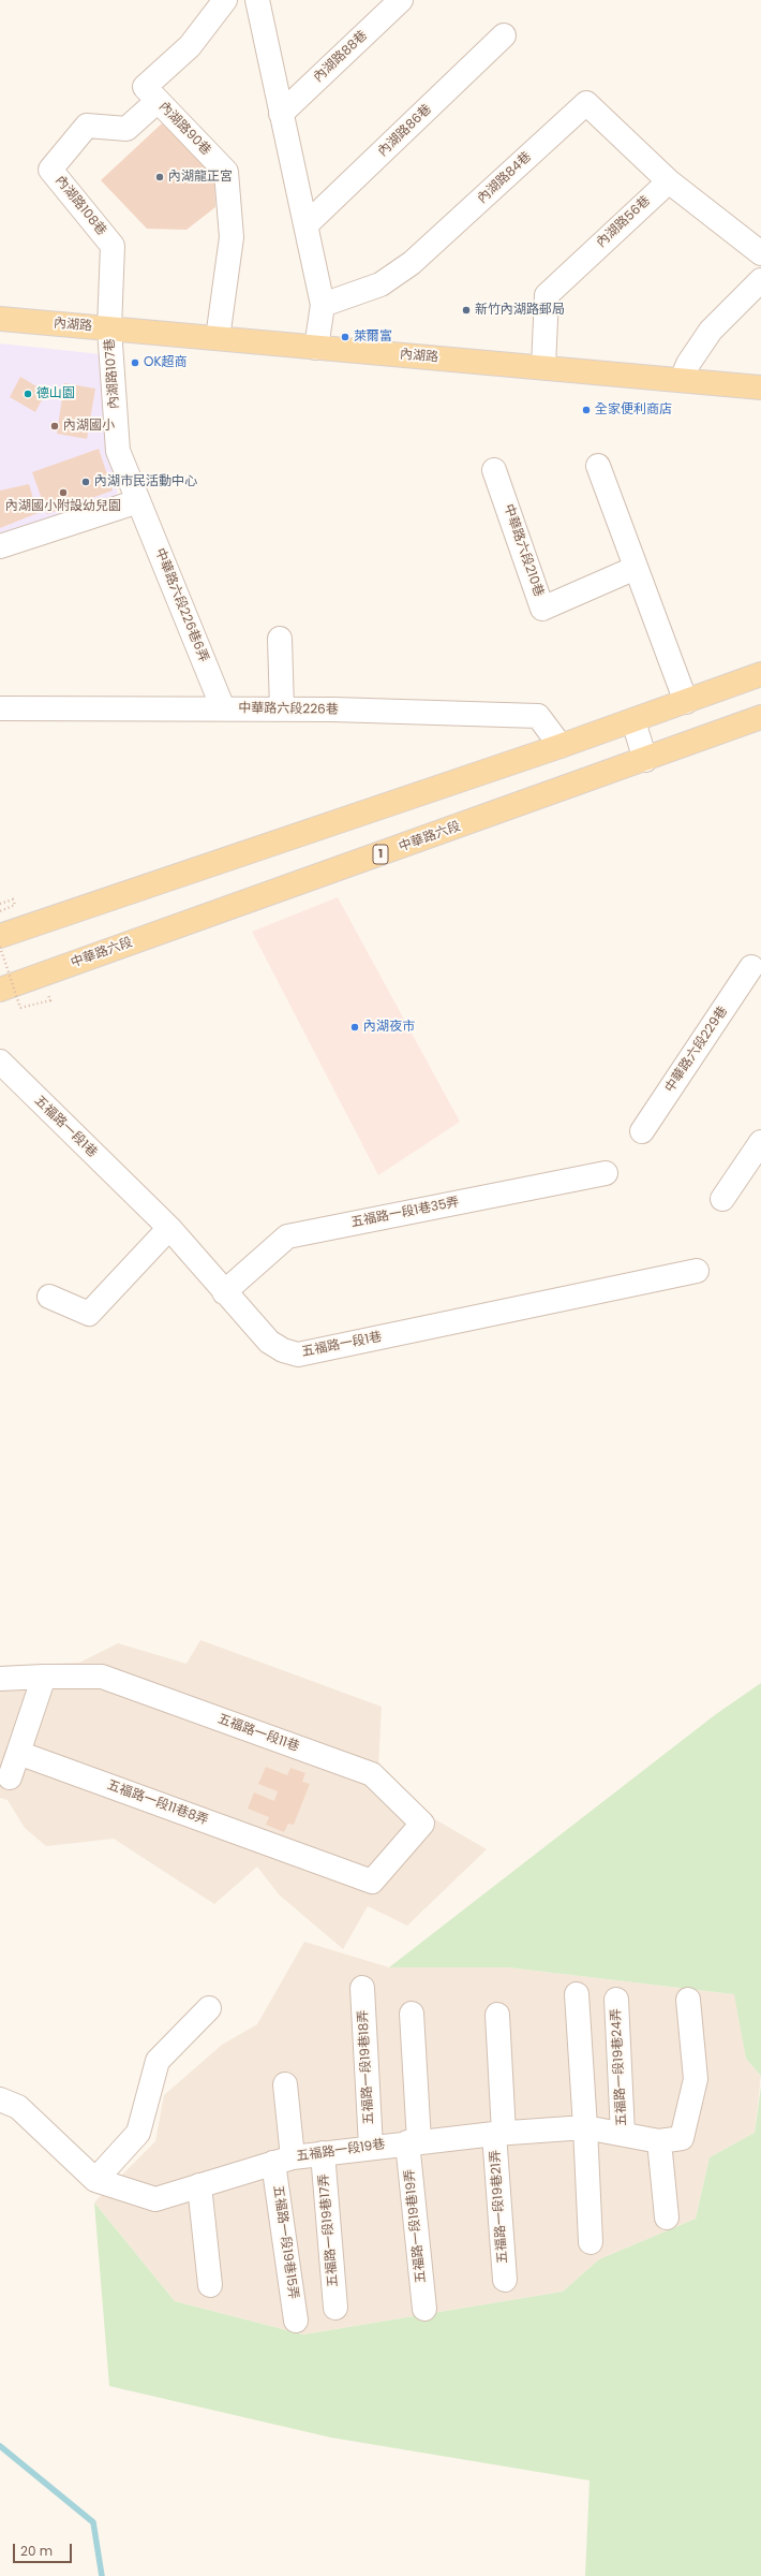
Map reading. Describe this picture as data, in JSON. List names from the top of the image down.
{
  "streets": {
    "main road": ["內湖路", "中華路六段", "1"],
    "street": [
      "內湖路88巷",
      "內湖路90巷",
      "內湖路86巷",
      "內湖路84巷",
      "內湖路108巷",
      "內湖路56巷",
      "內湖路107巷",
      "中華路六段210巷",
      "中華路六段226巷6弄",
      "中華路六段226巷",
      "中華路六段229巷",
      "五福路一段1巷",
      "五福路一段1巷35弄",
      "五福路一段11巷",
      "五福路一段11巷8弄",
      "五福路一段19巷18弄",
      "五福路一段19巷24弄",
      "五福路一段19巷",
      "五福路一段19巷21弄",
      "五福路一段19巷19弄",
      "五福路一段19巷17弄",
      "五福路一段19巷15弄"
    ]
  },
  "crossings": [
    ["內湖路90巷", "內湖路108巷"],
    ["內湖路90巷", "內湖路"],
    ["內湖路84巷", "內湖路56巷"],
    ["內湖路108巷", "內湖路"],
    ["內湖路108巷", "內湖路107巷"],
    ["內湖路56巷", "內湖路"],
    ["內湖路", "內湖路107巷"],
    ["內湖路107巷", "中華路六段226巷6弄"],
    ["中華路六段226巷6弄", "中華路六段226巷"],
    ["五福路一段1巷", "五福路一段1巷35弄"],
    ["五福路一段11巷", "五福路一段11巷8弄"],
    ["五福路一段19巷18弄", "五福路一段19巷"],
    ["五福路一段19巷24弄", "五福路一段19巷"],
    ["五福路一段19巷", "五福路一段19巷21弄"],
    ["五福路一段19巷", "五福路一段19巷19弄"],
    ["五福路一段19巷", "五福路一段19巷17弄"],
    ["五福路一段19巷", "五福路一段19巷15弄"]
  ],
  "places": [
    "內湖龍正宮",
    "新竹內湖路郵局",
    "萊爾富",
    "OK超商",
    "德山園",
    "全家便利商店",
    "內湖國小",
    "內湖市民活動中心",
    "內湖國小附設幼兒園",
    "內湖夜市"
  ],
  "scale_bar": "20 m"
}
